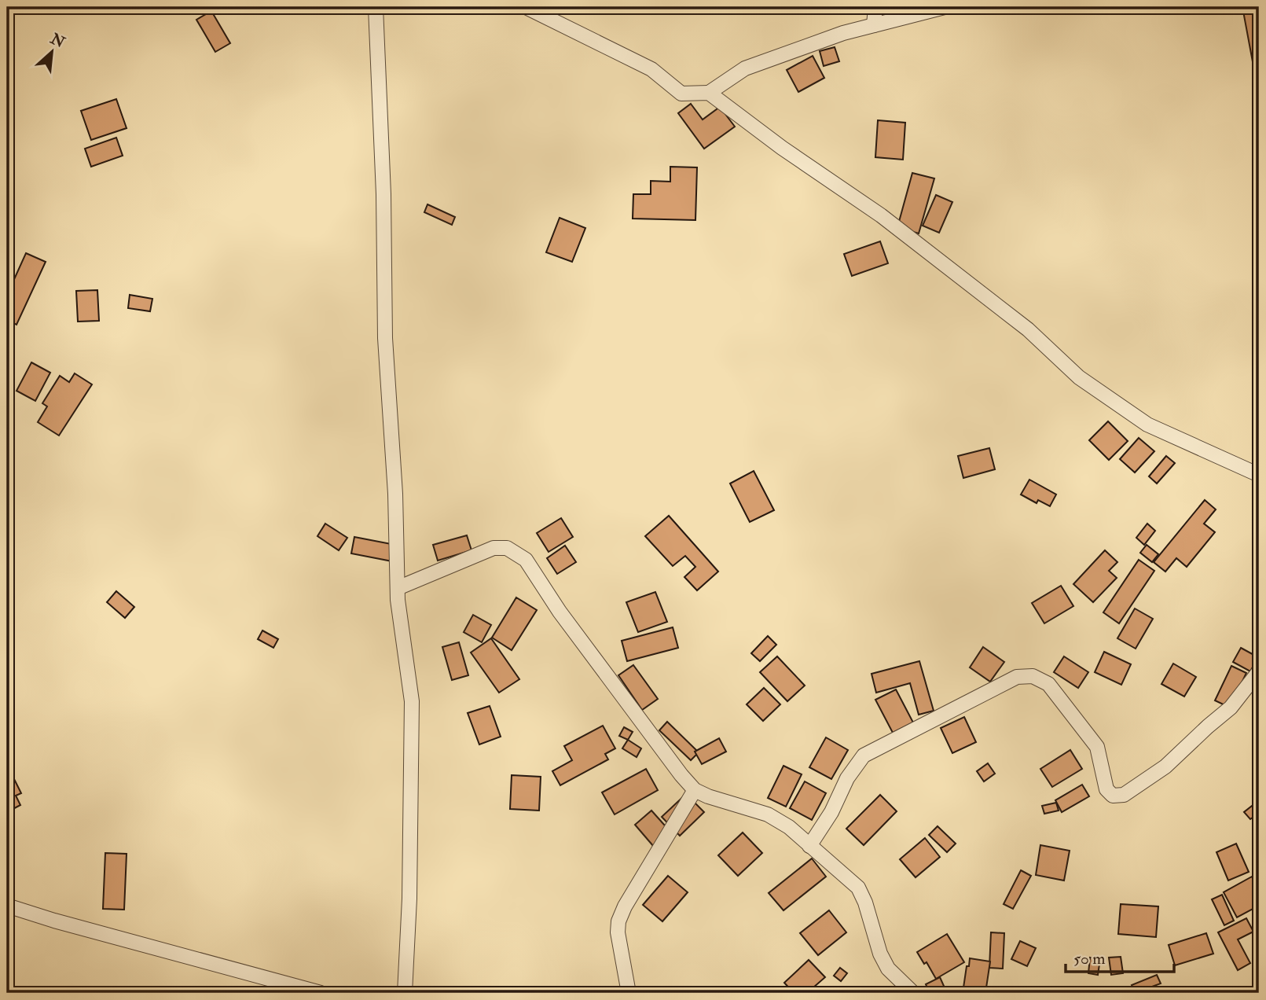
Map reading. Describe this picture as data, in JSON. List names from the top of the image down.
{
  "scale_bar": "50 m",
  "north": "top right"
}
